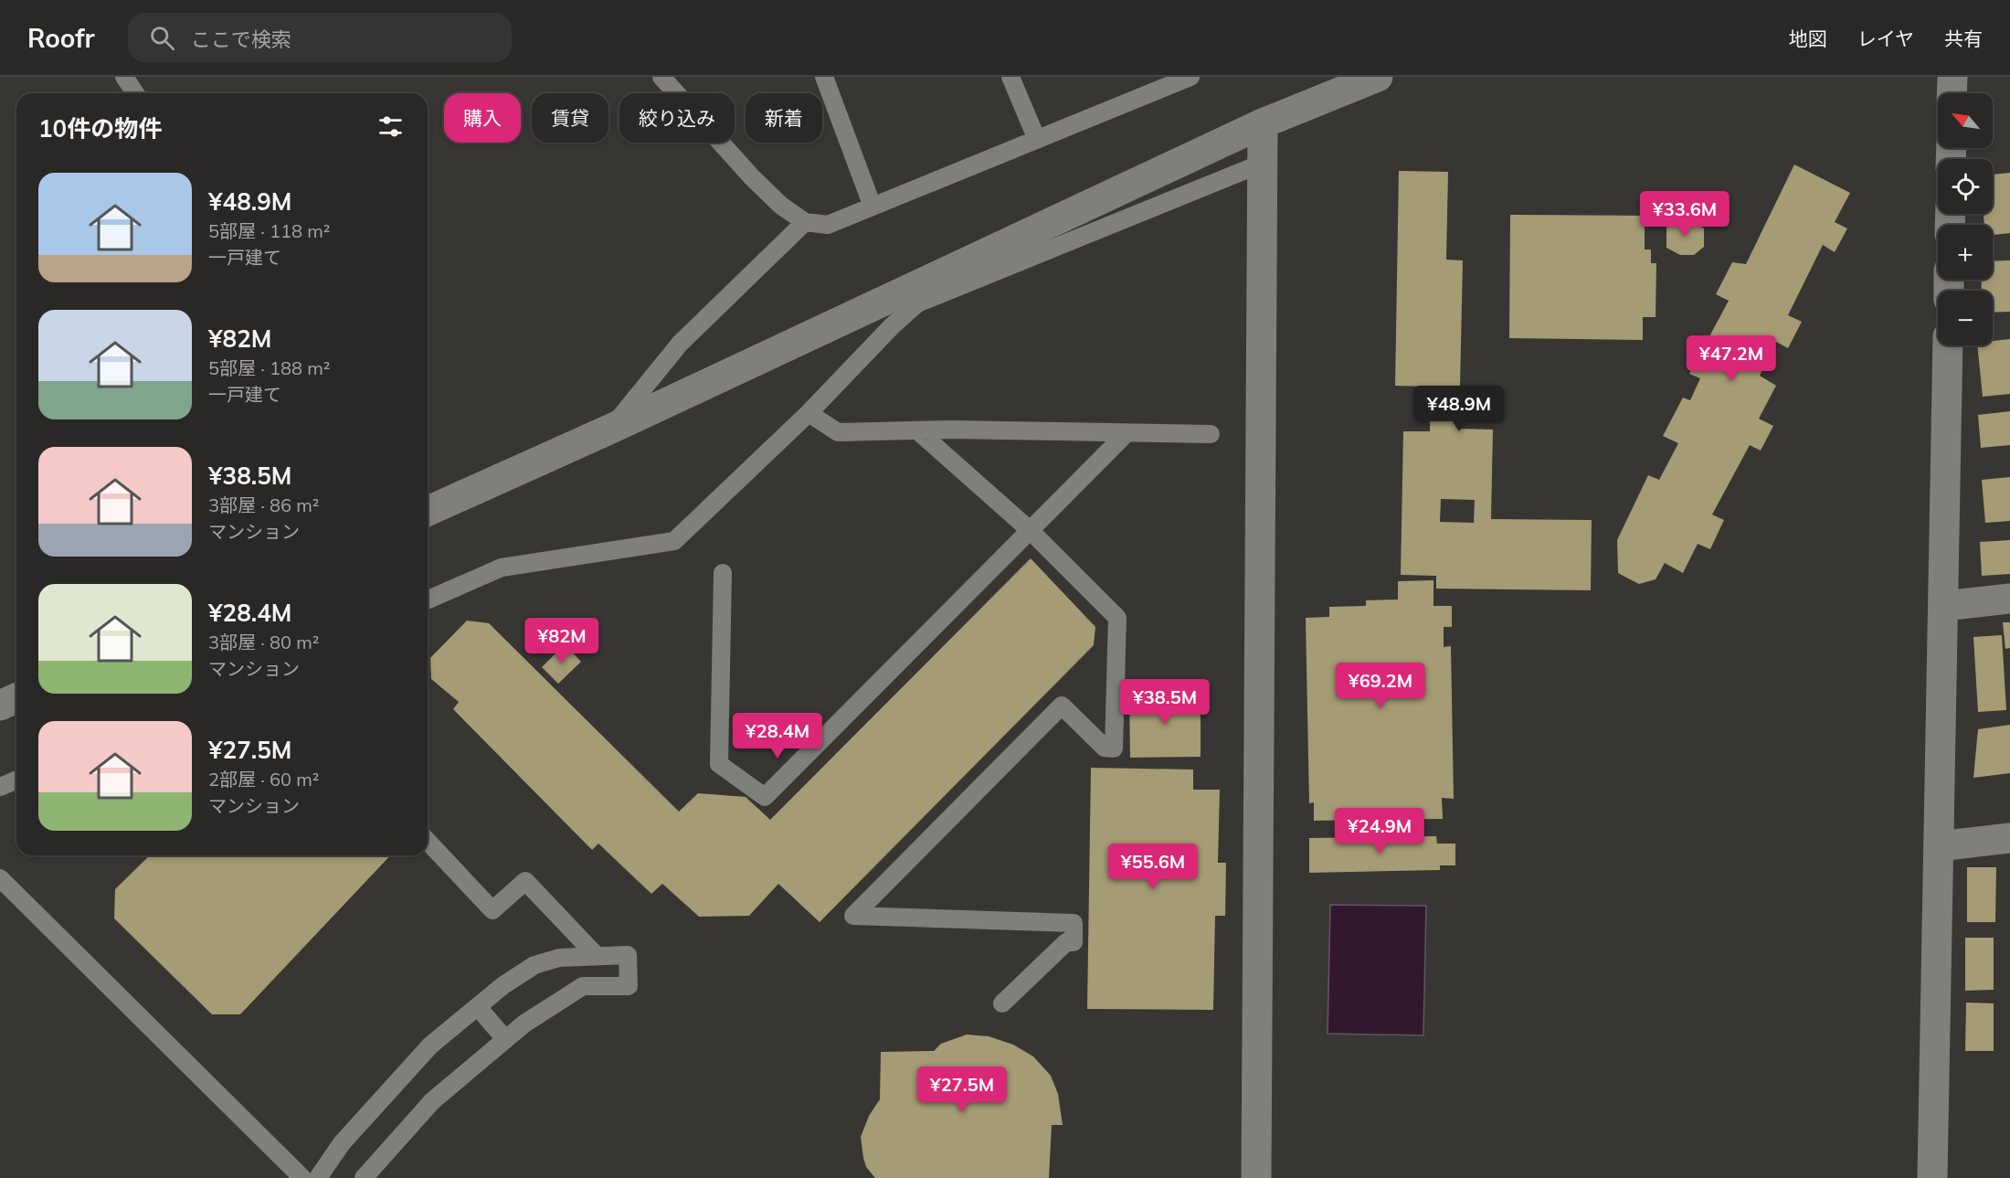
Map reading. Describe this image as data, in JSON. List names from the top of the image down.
{
  "north": "top left",
  "page": {
    "header": "Roofr",
    "search": "ここで検索",
    "nav": ["地図", "レイヤ", "共有"],
    "map_buttons": ["+", "−"],
    "chip": [
      "購入",
      "賃貸",
      "絞り込み",
      "新着"
    ],
    "heading": "10件の物件",
    "list": [
      {
        "name": "¥48.9M",
        "note": "5部屋 · 118 m² · 一戸建て"
      },
      {
        "name": "¥82M",
        "note": "5部屋 · 188 m² · 一戸建て"
      },
      {
        "name": "¥38.5M",
        "note": "3部屋 · 86 m² · マンション"
      },
      {
        "name": "¥28.4M",
        "note": "3部屋 · 80 m² · マンション"
      },
      {
        "name": "¥27.5M",
        "note": "2部屋 · 60 m² · マンション"
      }
    ],
    "price": [
      "¥33.6M",
      "¥47.2M",
      "¥48.9M",
      "¥82M",
      "¥69.2M",
      "¥38.5M",
      "¥28.4M",
      "¥24.9M",
      "¥55.6M",
      "¥27.5M"
    ]
  }
}
